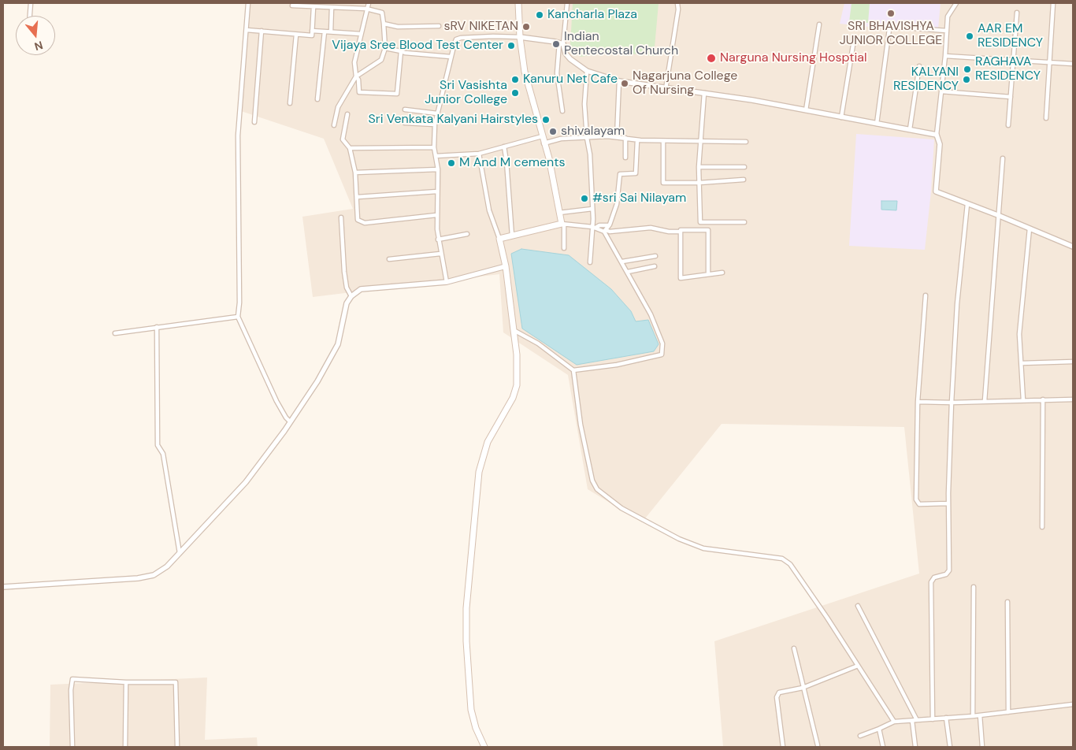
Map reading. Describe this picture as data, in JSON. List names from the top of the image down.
{
  "places": [
    "SRI BHAVISHYA JUNIOR COLLEGE",
    "Kancharla Plaza",
    "sRV NIKETAN",
    "AAR EM RESIDENCY",
    "Indian Pentecostal Church",
    "Vijaya Sree Blood Test Center",
    "Narguna Nursing Hosptial",
    "RAGHAVA RESIDENCY",
    "Kanuru Net Cafe",
    "KALYANI RESIDENCY",
    "Nagarjuna College Of Nursing",
    "Sri Vasishta Junior College",
    "Sri Venkata Kalyani Hairstyles",
    "shivalayam",
    "M And M cements",
    "#sri Sai Nilayam"
  ],
  "north": "bottom"
}
